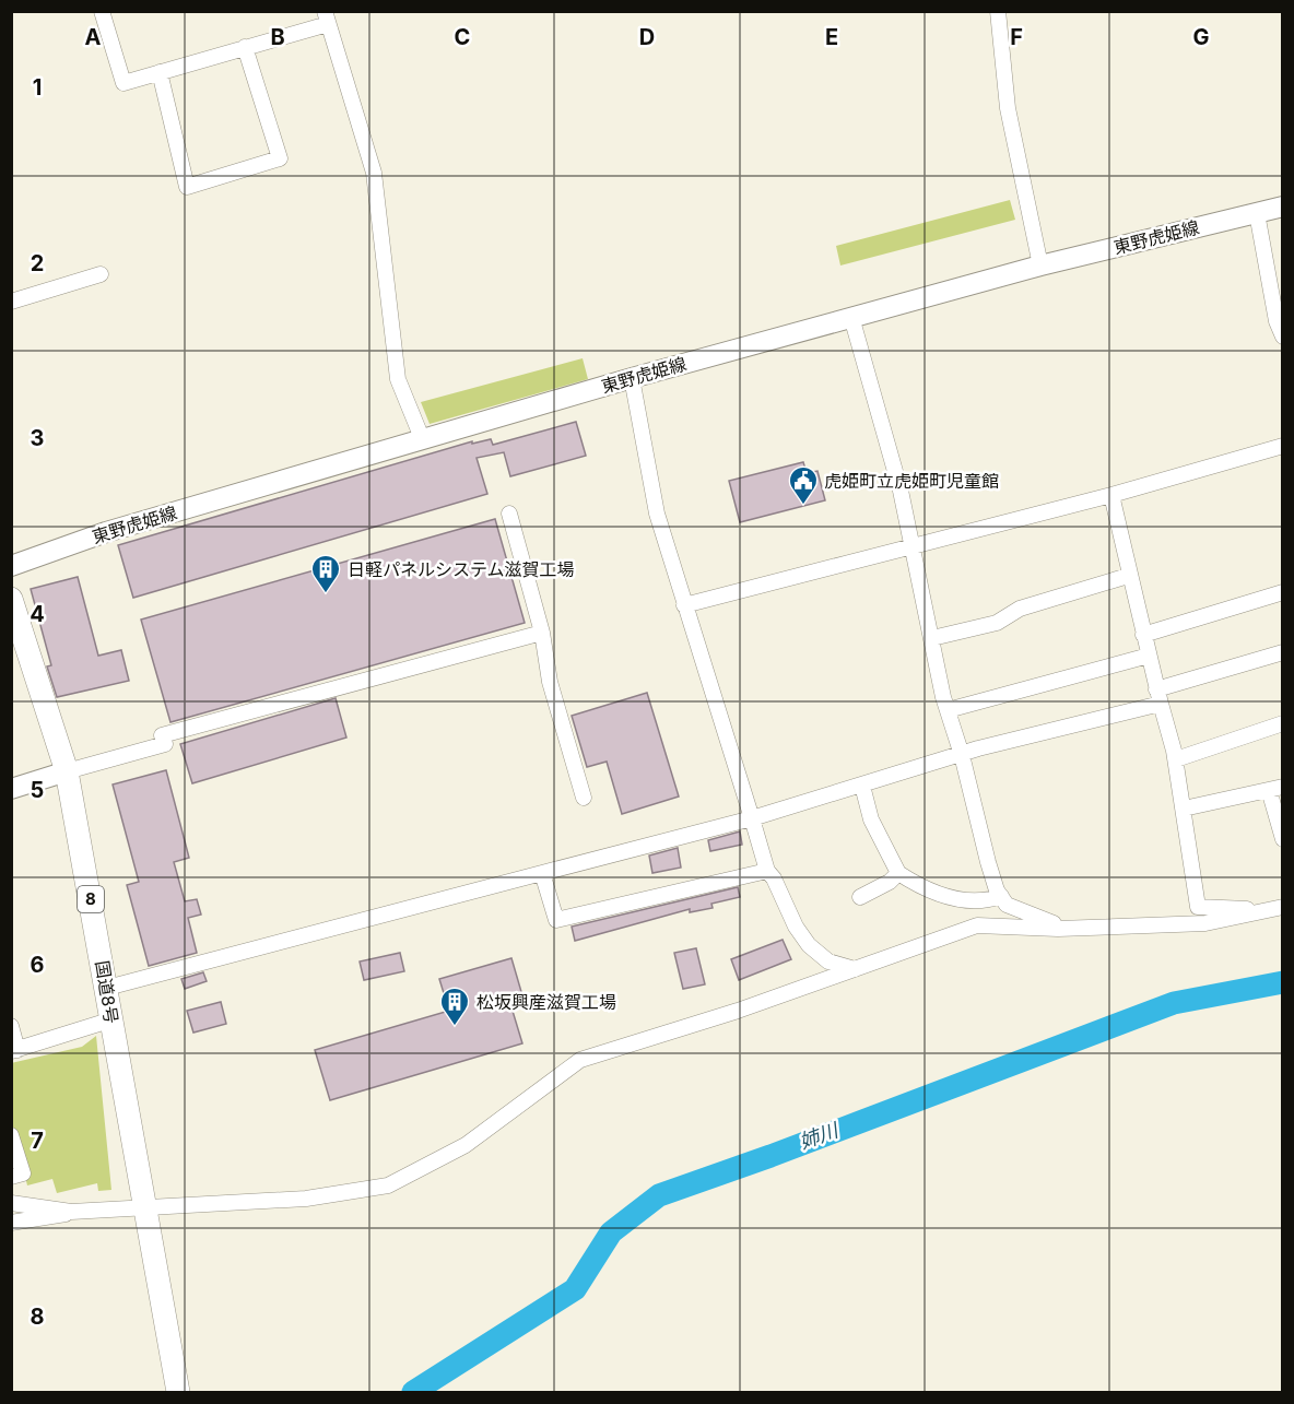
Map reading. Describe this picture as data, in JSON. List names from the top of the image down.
{
  "streets": {
    "highway": ["8", "国道8号"],
    "main road": ["東野虎姫線"]
  },
  "water": ["姉川"],
  "places": {
    "public building": ["虎姫町立虎姫町児童館"],
    "building": ["日軽パネルシステム滋賀工場", "松坂興産滋賀工場"]
  },
  "grid": {
    "columns": [
      "A",
      "B",
      "C",
      "D",
      "E",
      "F",
      "G"
    ],
    "rows": [
      "1",
      "2",
      "3",
      "4",
      "5",
      "6",
      "7",
      "8"
    ]
  }
}
